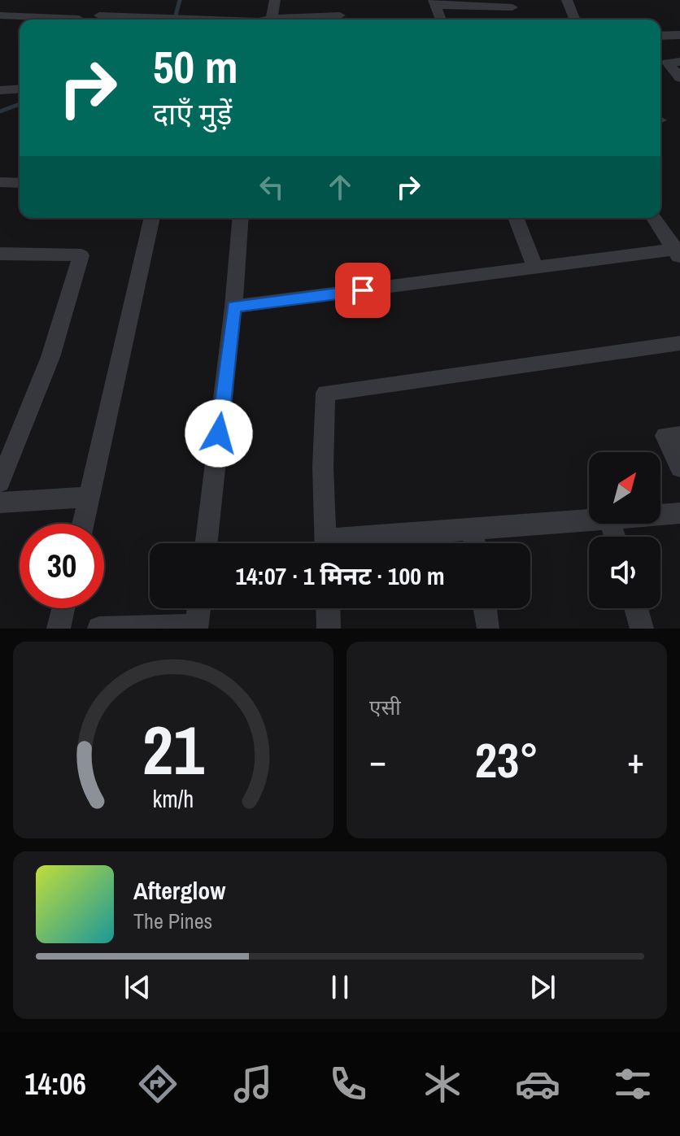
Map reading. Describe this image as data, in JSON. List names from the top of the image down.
{
  "north": "top right",
  "page": {
    "turn": ["50 m", "दाएँ मुड़ें"],
    "limit": "30",
    "trip": "14:07 · 1 मिनट · 100 m",
    "tile": "एसी",
    "heat": ["−", "23°", "+"],
    "song": ["Afterglow", "The Pines"],
    "tabs": "14:06",
    "gauge": ["21", "km/h"]
  }
}
